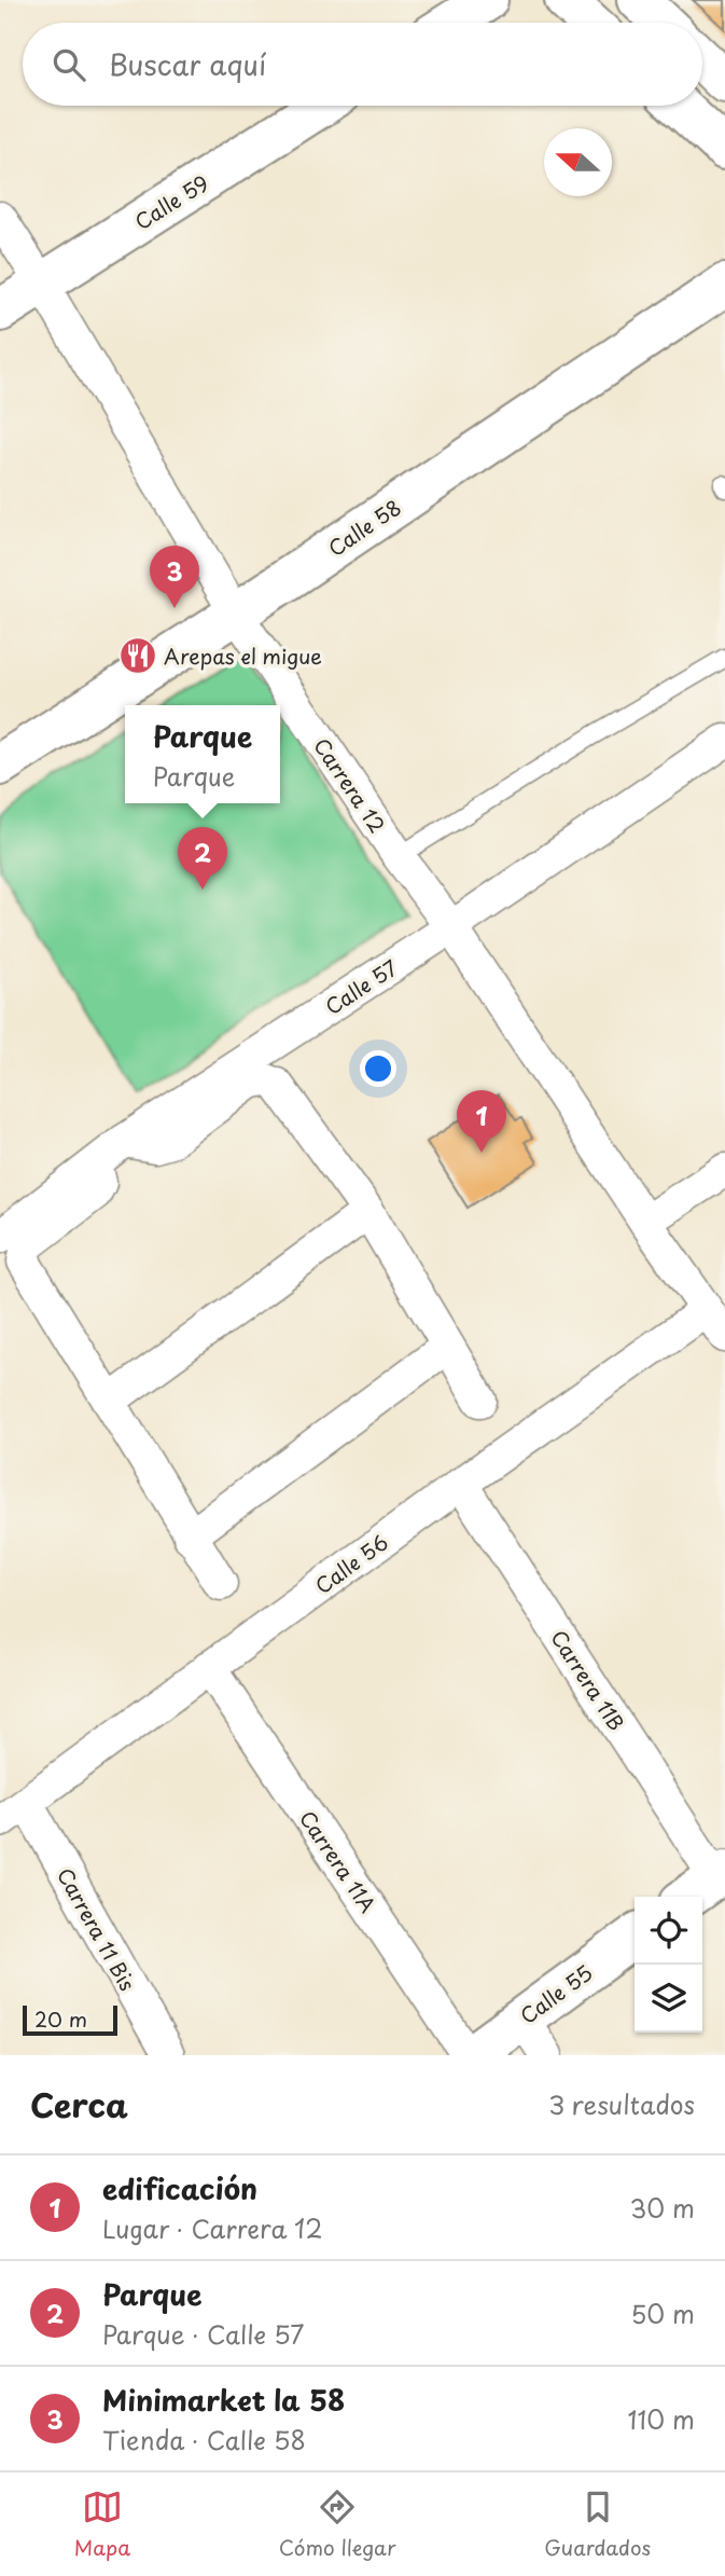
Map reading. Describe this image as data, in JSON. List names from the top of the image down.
{
  "streets": {
    "street": [
      "Calle 59",
      "Calle 58",
      "Carrera 12",
      "Calle 57",
      "Calle 56",
      "Carrera 11B",
      "Carrera 11A",
      "Carrera 11 Bis",
      "Calle 55"
    ]
  },
  "crossings": [
    ["Calle 59", "Carrera 12"],
    ["Calle 58", "Carrera 12"],
    ["Carrera 12", "Calle 57"],
    ["Carrera 12", "Calle 56"],
    ["Calle 56", "Carrera 11B"],
    ["Calle 56", "Carrera 11A"],
    ["Calle 56", "Carrera 11 Bis"],
    ["Carrera 11A", "Calle 55"]
  ],
  "places": {
    "restaurant": ["Arepas el migue"]
  },
  "scale_bar": "20 m",
  "north": "left",
  "page": {
    "search": "Buscar aquí",
    "pins": ["3", "2", "1"],
    "popup": ["Parque", "Parque"],
    "scale": "20 m",
    "heading": ["Cerca", "3 resultados"],
    "list": [
      {
        "mark": "1",
        "name": "edificación",
        "note": "Lugar · Carrera 12",
        "value": "30 m"
      },
      {
        "mark": "2",
        "name": "Parque",
        "note": "Parque · Calle 57",
        "value": "50 m"
      },
      {
        "mark": "3",
        "name": "Minimarket la 58",
        "note": "Tienda · Calle 58",
        "value": "110 m"
      }
    ],
    "nav": ["Mapa", "Cómo llegar", "Guardados"]
  }
}
